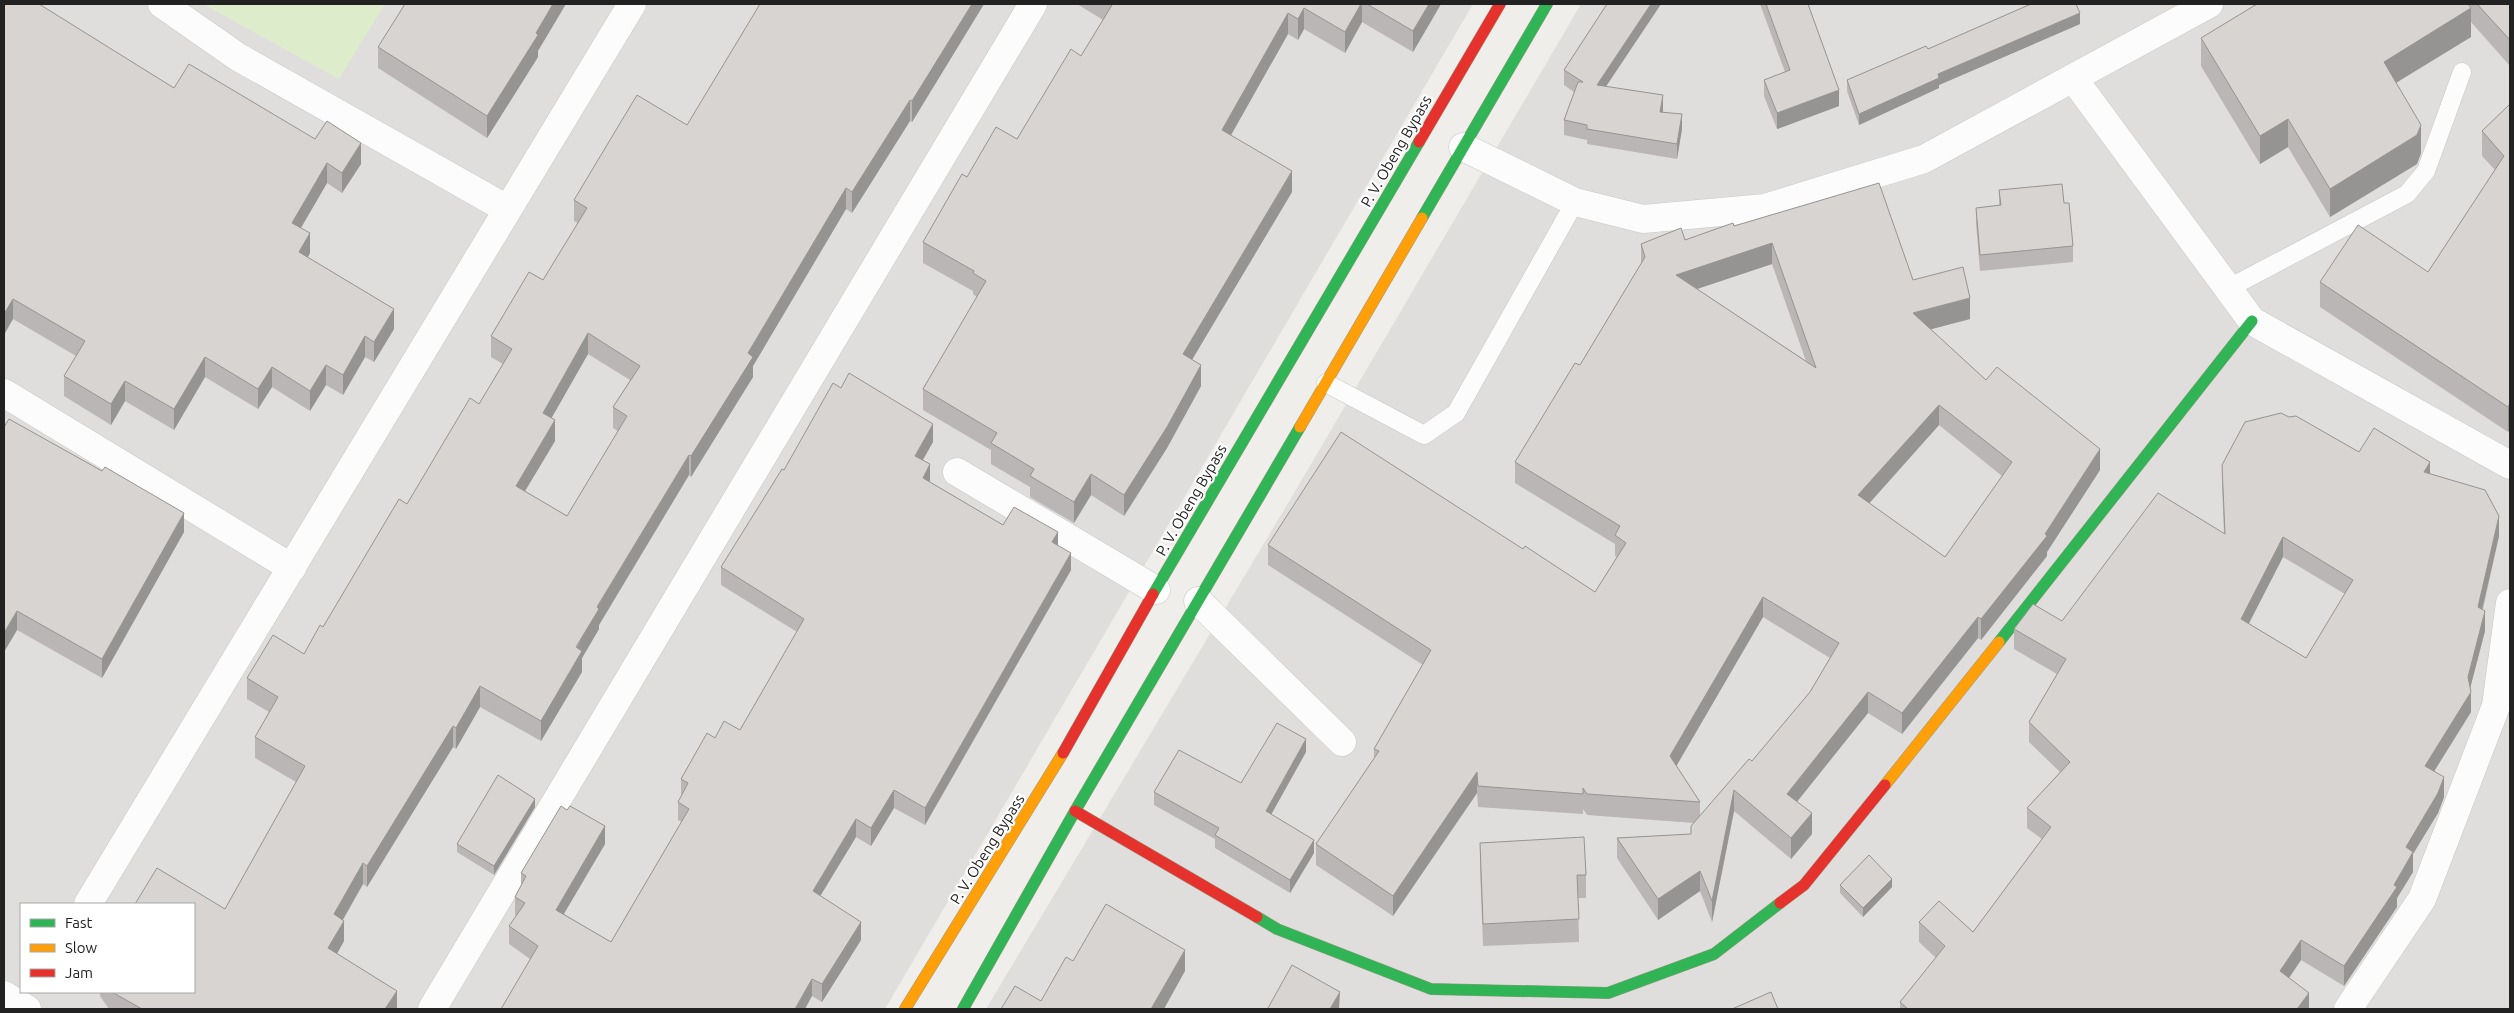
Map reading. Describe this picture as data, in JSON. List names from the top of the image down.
{
  "streets": {
    "main road": ["P. V. Obeng Bypass"]
  },
  "legend": ["Fast", "Slow", "Jam"]
}
